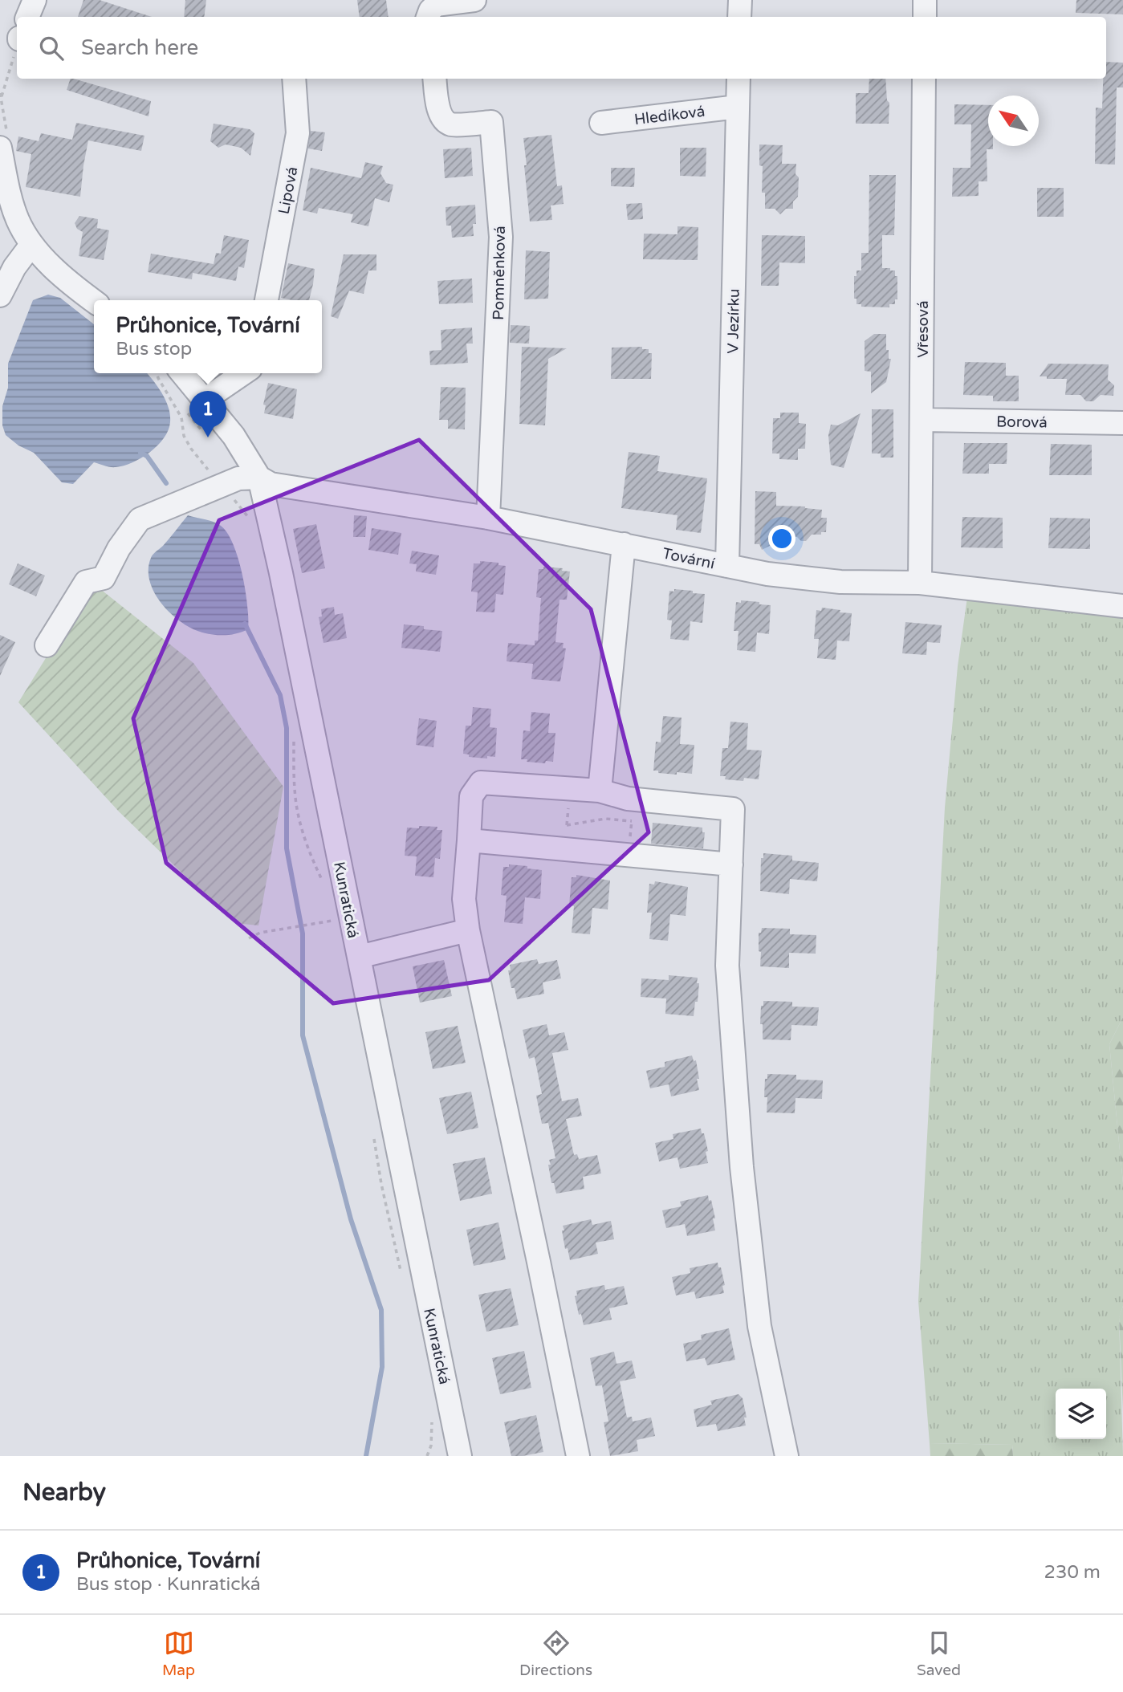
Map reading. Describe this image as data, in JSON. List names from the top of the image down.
{
  "streets": {
    "street": [
      "Hledíková",
      "Lipová",
      "Pomněnková",
      "V Jezírku",
      "Vřesová",
      "Borová",
      "Tovární",
      "Kunratická"
    ]
  },
  "crossings": [
    ["Hledíková", "V Jezírku"],
    ["Pomněnková", "Tovární"],
    ["V Jezírku", "Tovární"],
    ["Vřesová", "Borová"],
    ["Vřesová", "Tovární"],
    ["Tovární", "Kunratická"]
  ],
  "north": "top left",
  "page": {
    "search": "Search here",
    "popup": ["Průhonice, Tovární", "Bus stop"],
    "pins": "1",
    "heading": "Nearby",
    "list": [
      {
        "mark": "1",
        "name": "Průhonice, Tovární",
        "note": "Bus stop · Kunratická",
        "value": "230 m"
      }
    ],
    "nav": ["Map", "Directions", "Saved"]
  }
}
